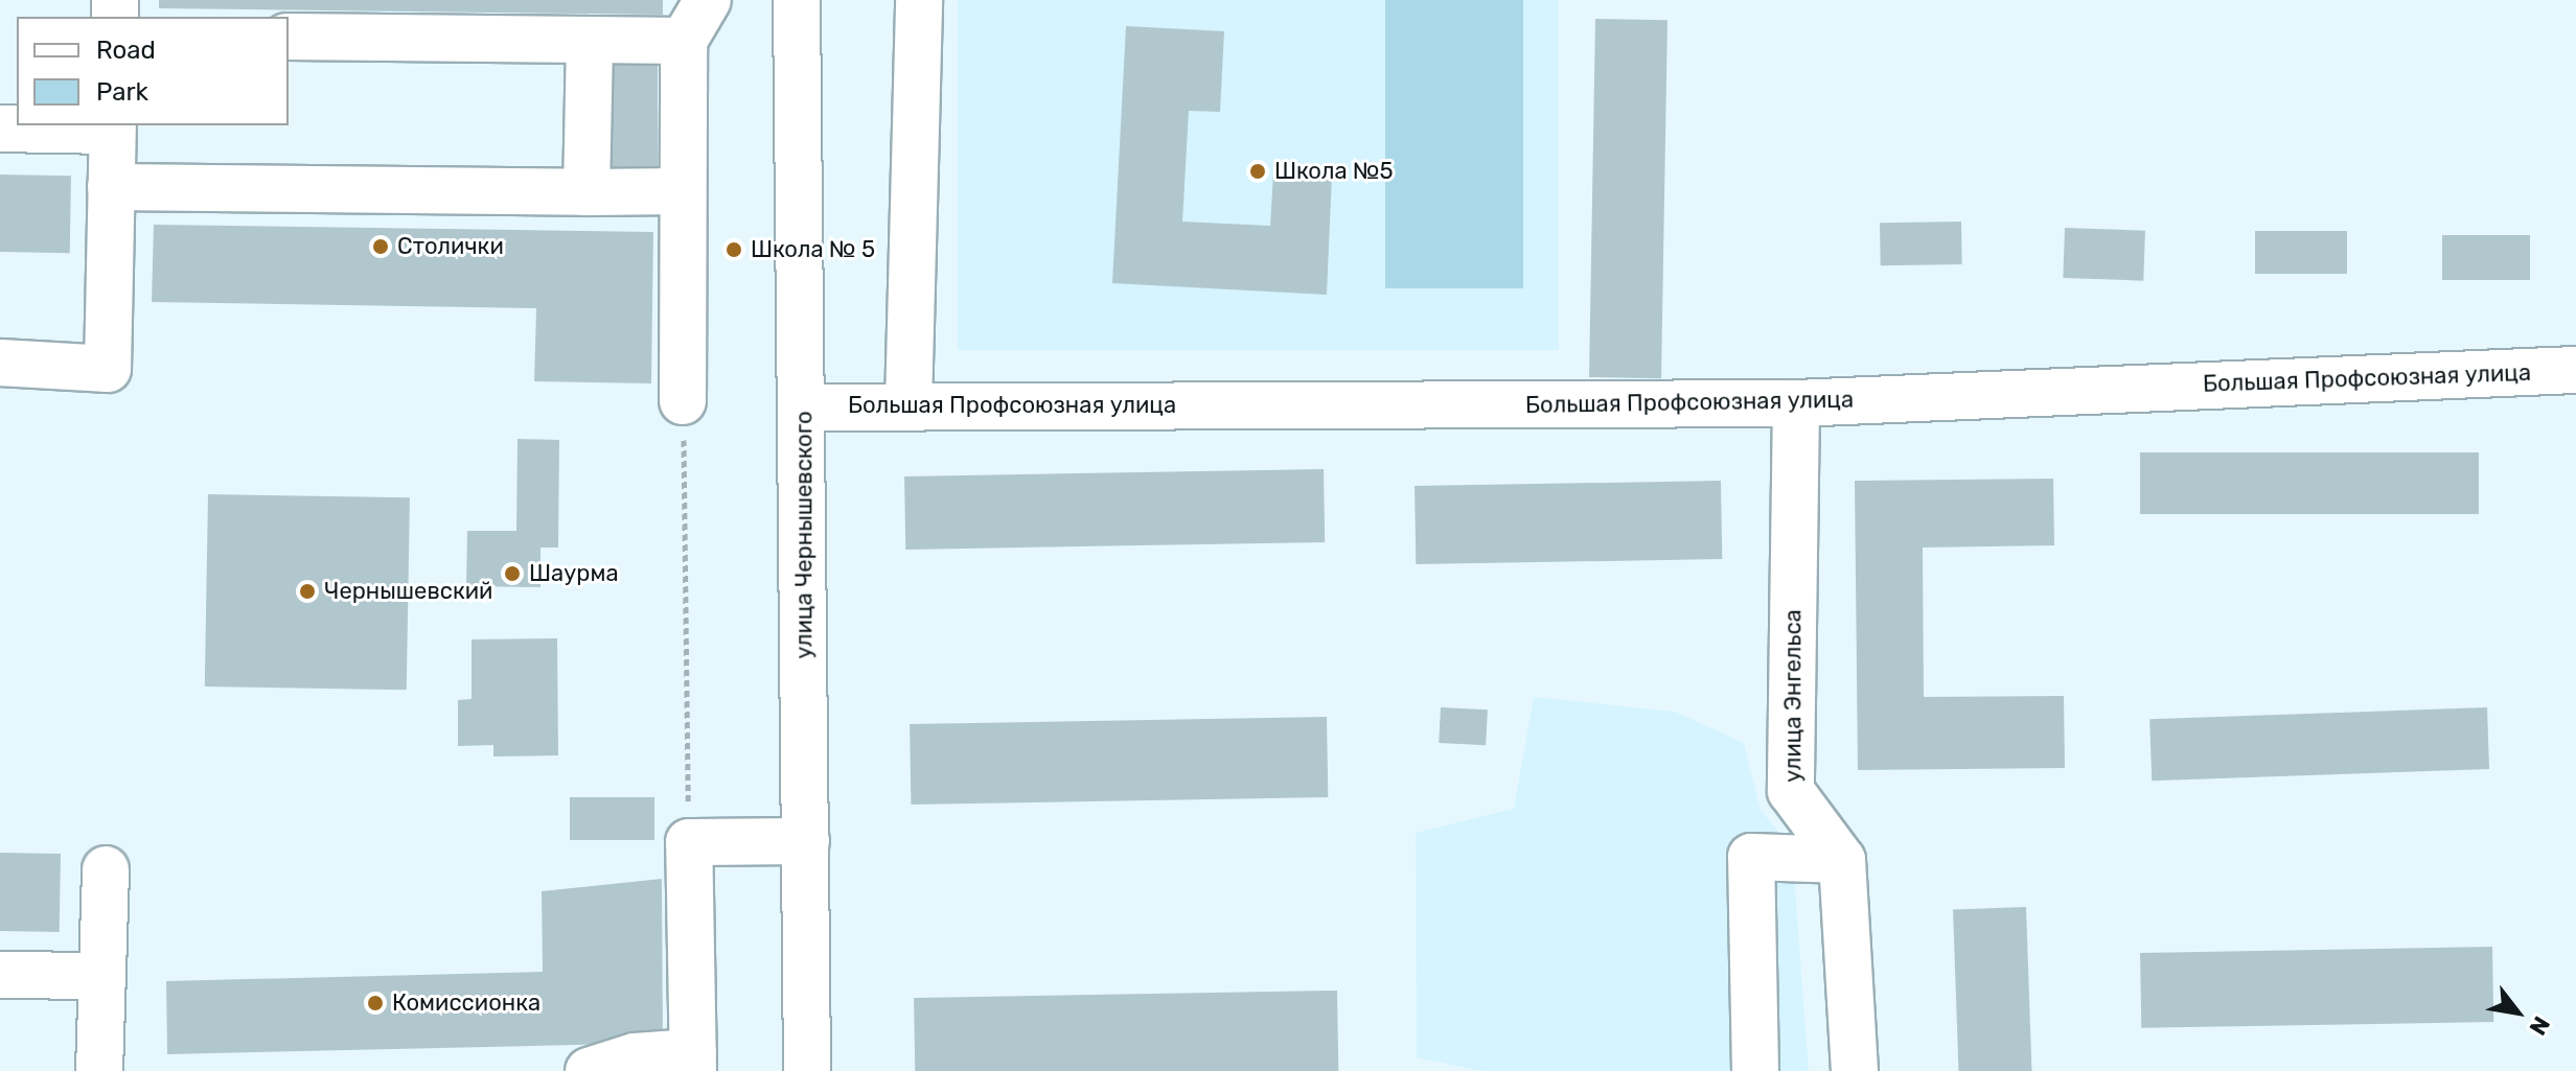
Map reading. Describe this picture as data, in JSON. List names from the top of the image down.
{
  "streets": {
    "street": ["Большая Профсоюзная улица", "улица Чернышевского", "улица Энгельса"]
  },
  "crossings": [
    ["Большая Профсоюзная улица", "улица Чернышевского"],
    ["Большая Профсоюзная улица", "улица Энгельса"]
  ],
  "places": [
    "Школа №5",
    "Столички",
    "Школа № 5",
    "Шаурма",
    "Чернышевский",
    "Комиссионка"
  ],
  "legend": ["Road", "Park"],
  "north": "bottom right"
}
